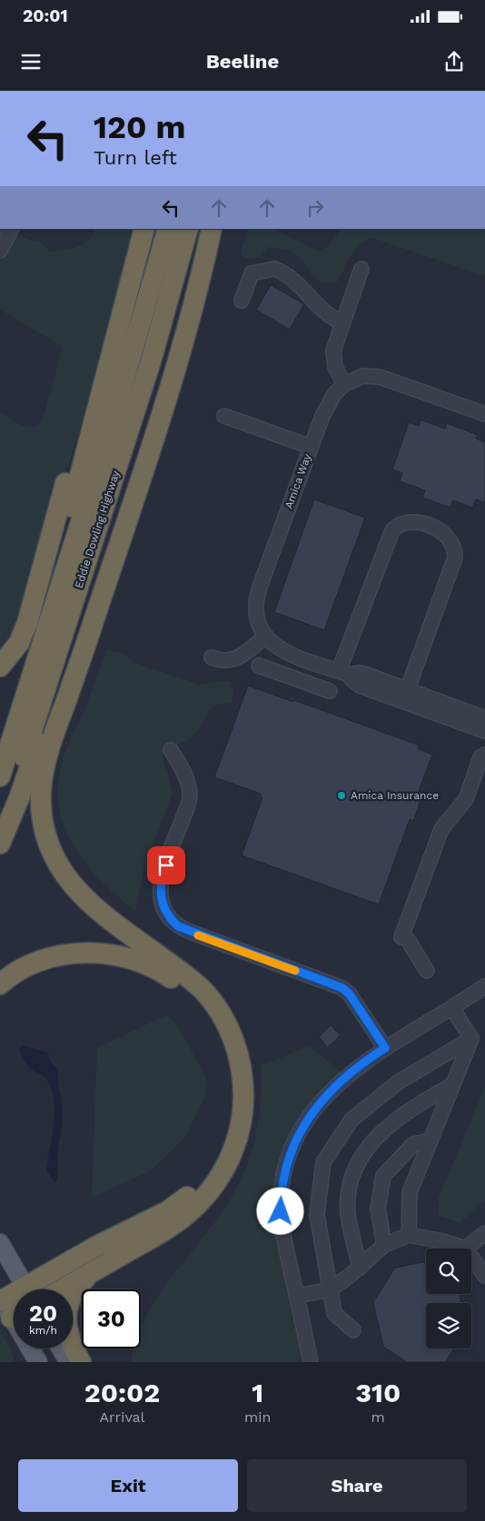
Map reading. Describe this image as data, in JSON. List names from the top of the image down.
{
  "streets": {
    "highway": ["Eddie Dowling Highway"],
    "street": ["Amica Way"]
  },
  "places": ["Amica Insurance"],
  "page": {
    "status": "20:01",
    "header": "Beeline",
    "turn": ["120 m", "Turn left"],
    "speed": "20 km/h",
    "limit": "30",
    "eta": [
      "20:02",
      "Arrival",
      "1",
      "min",
      "310",
      "m"
    ],
    "buttons": ["Exit", "Share"]
  }
}
